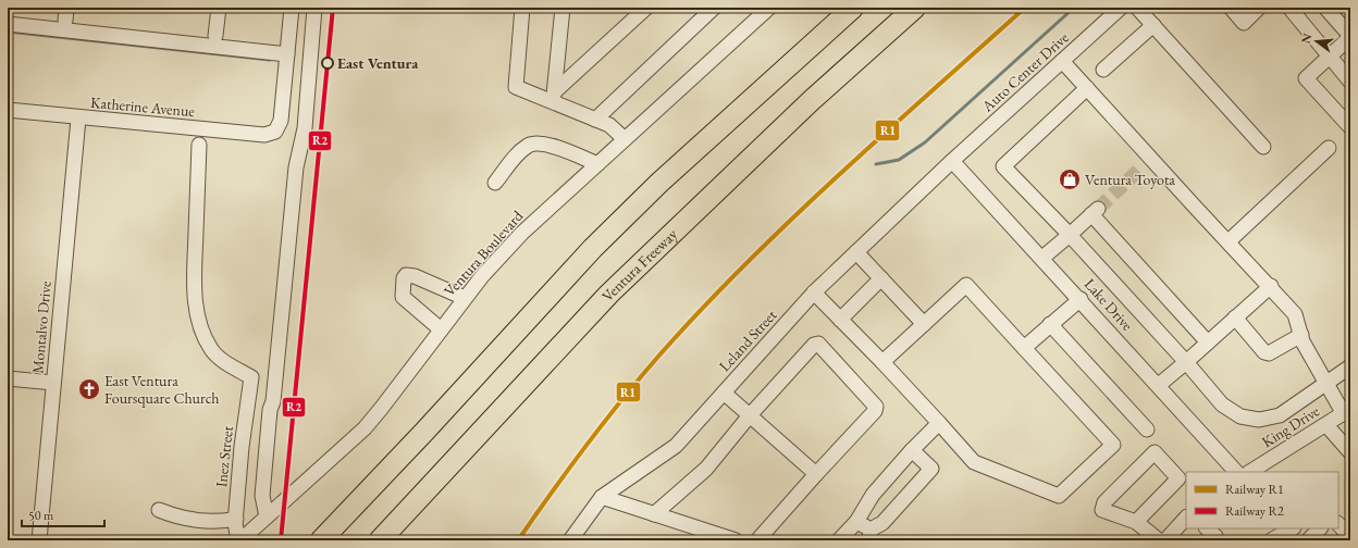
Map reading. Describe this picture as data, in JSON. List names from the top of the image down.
{
  "streets": {
    "highway": ["Ventura Freeway"],
    "street": [
      "Auto Center Drive",
      "Katherine Avenue",
      "Ventura Boulevard",
      "Lake Drive",
      "Montalvo Drive",
      "Leland Street",
      "King Drive",
      "Inez Street"
    ]
  },
  "crossings": [
    ["Auto Center Drive", "Lake Drive"],
    ["Auto Center Drive", "Leland Street"],
    ["Katherine Avenue", "Montalvo Drive"],
    ["Ventura Boulevard", "Inez Street"],
    ["Lake Drive", "Leland Street"]
  ],
  "places": {
    "other": ["East Ventura"],
    "shop": ["Ventura Toyota"],
    "church": ["East Ventura Foursquare Church"]
  },
  "lines": ["rail line R1", "rail line R2"],
  "legend": ["Railway R1", "Railway R2"],
  "scale_bar": "50 m",
  "north": "left"
}
